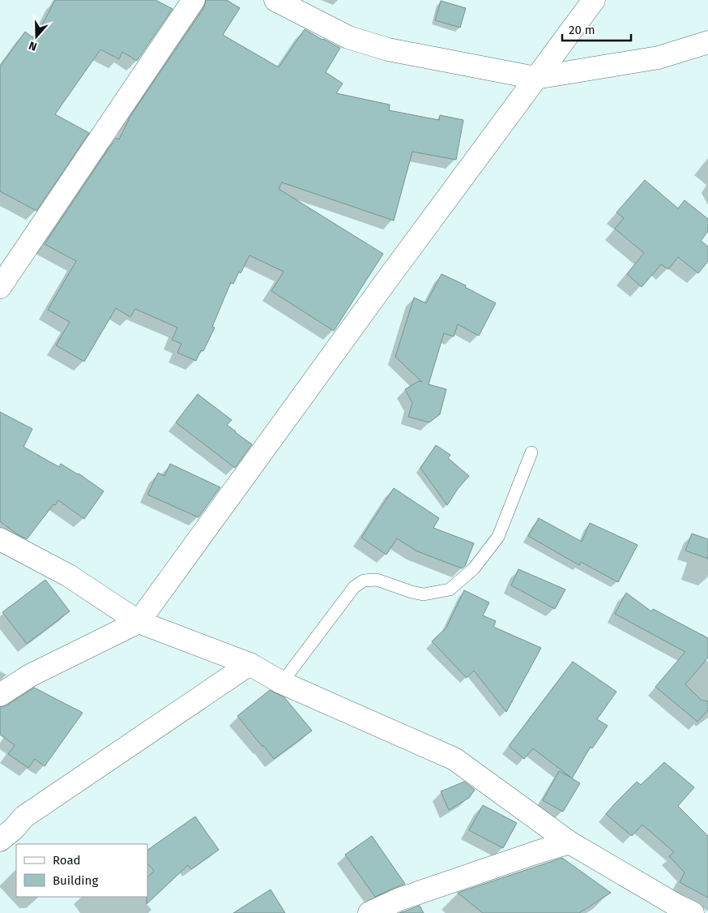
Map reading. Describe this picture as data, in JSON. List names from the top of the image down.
{
  "legend": ["Road", "Building"],
  "scale_bar": "20 m",
  "north": "bottom"
}
